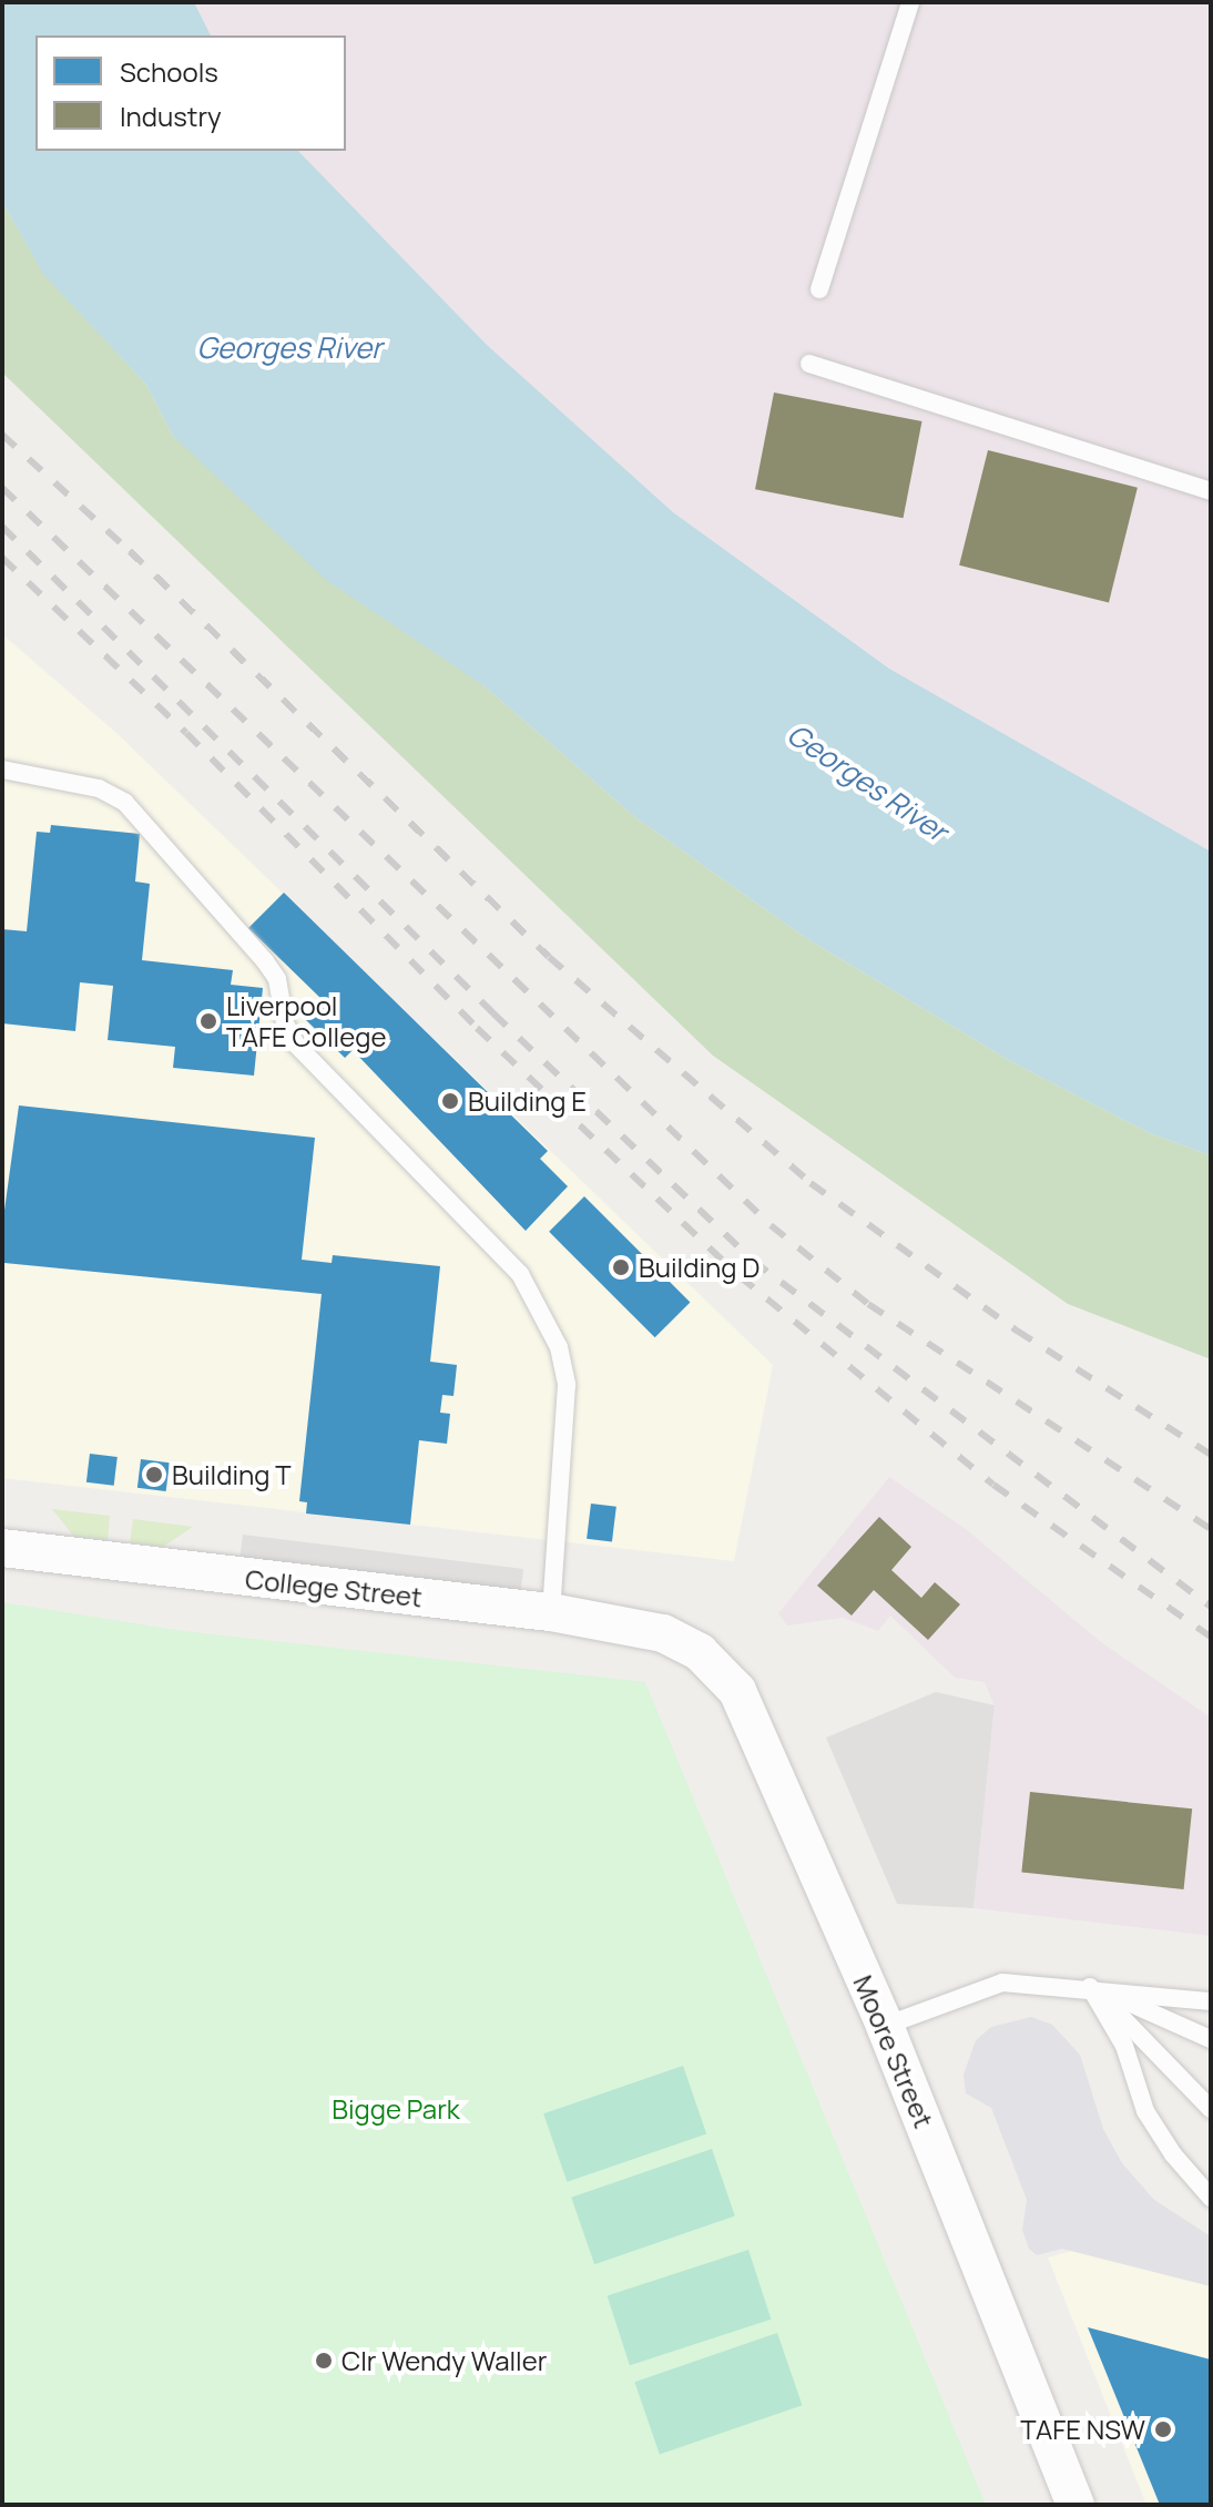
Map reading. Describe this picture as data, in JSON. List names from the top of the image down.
{
  "streets": {
    "street": ["College Street", "Moore Street"]
  },
  "crossings": [
    ["College Street", "Moore Street"]
  ],
  "water": ["Georges River"],
  "parks": ["Bigge Park"],
  "places": [
    "Liverpool TAFE College",
    "Building E",
    "Building D",
    "Building T",
    "Clr Wendy Waller",
    "TAFE NSW"
  ],
  "legend": ["Schools", "Industry"]
}
